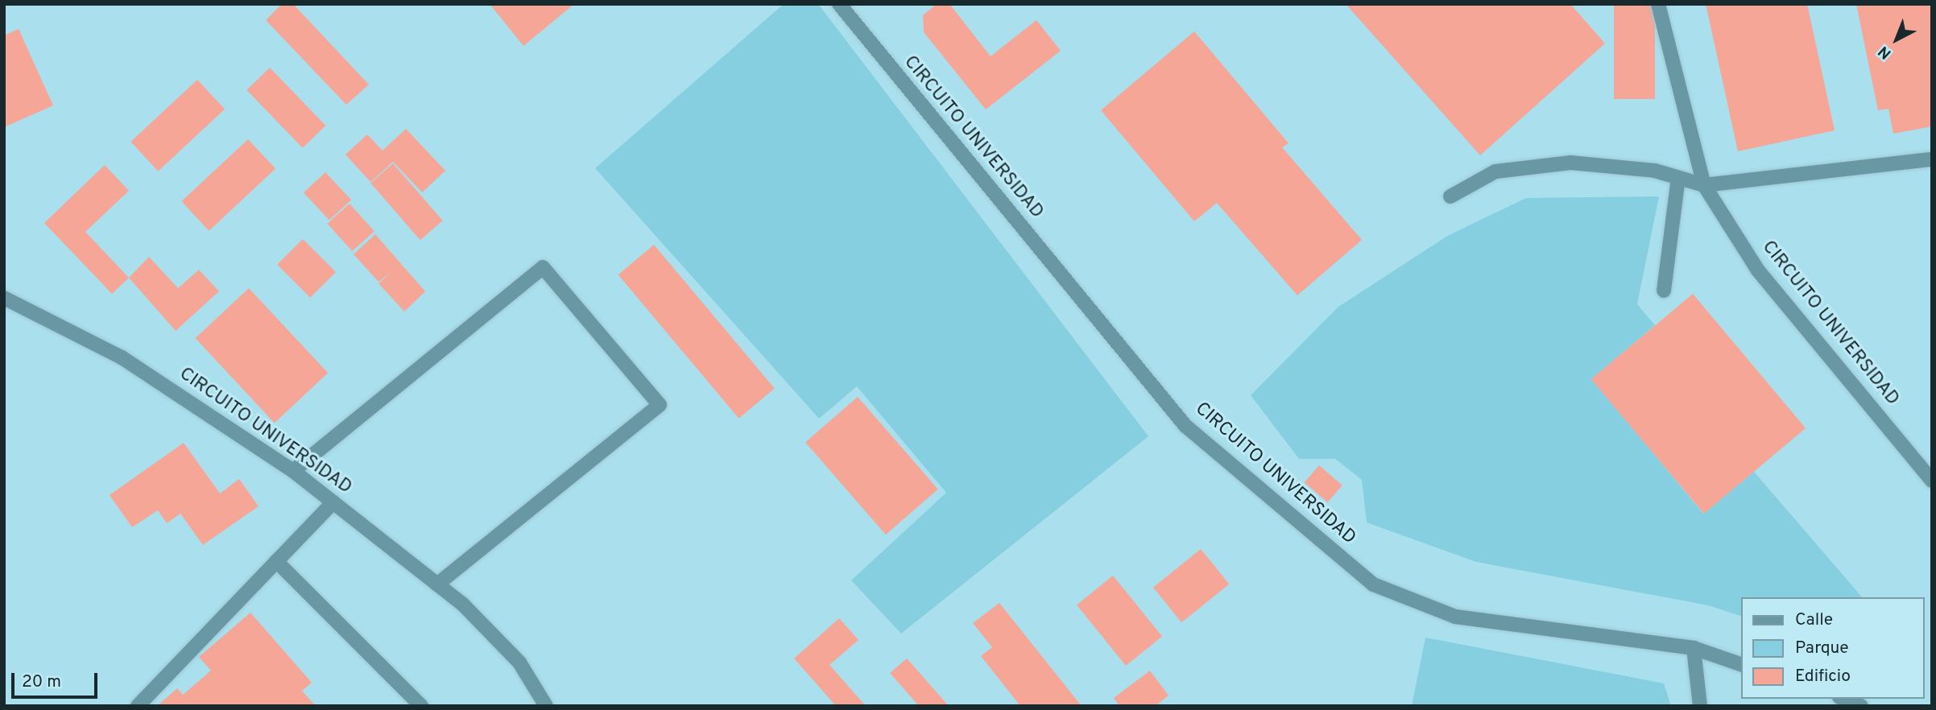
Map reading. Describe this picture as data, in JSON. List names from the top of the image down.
{
  "streets": {
    "street": ["CIRCUITO UNIVERSIDAD"]
  },
  "legend": ["Calle", "Parque", "Edificio"],
  "scale_bar": "20 m",
  "north": "bottom left"
}
